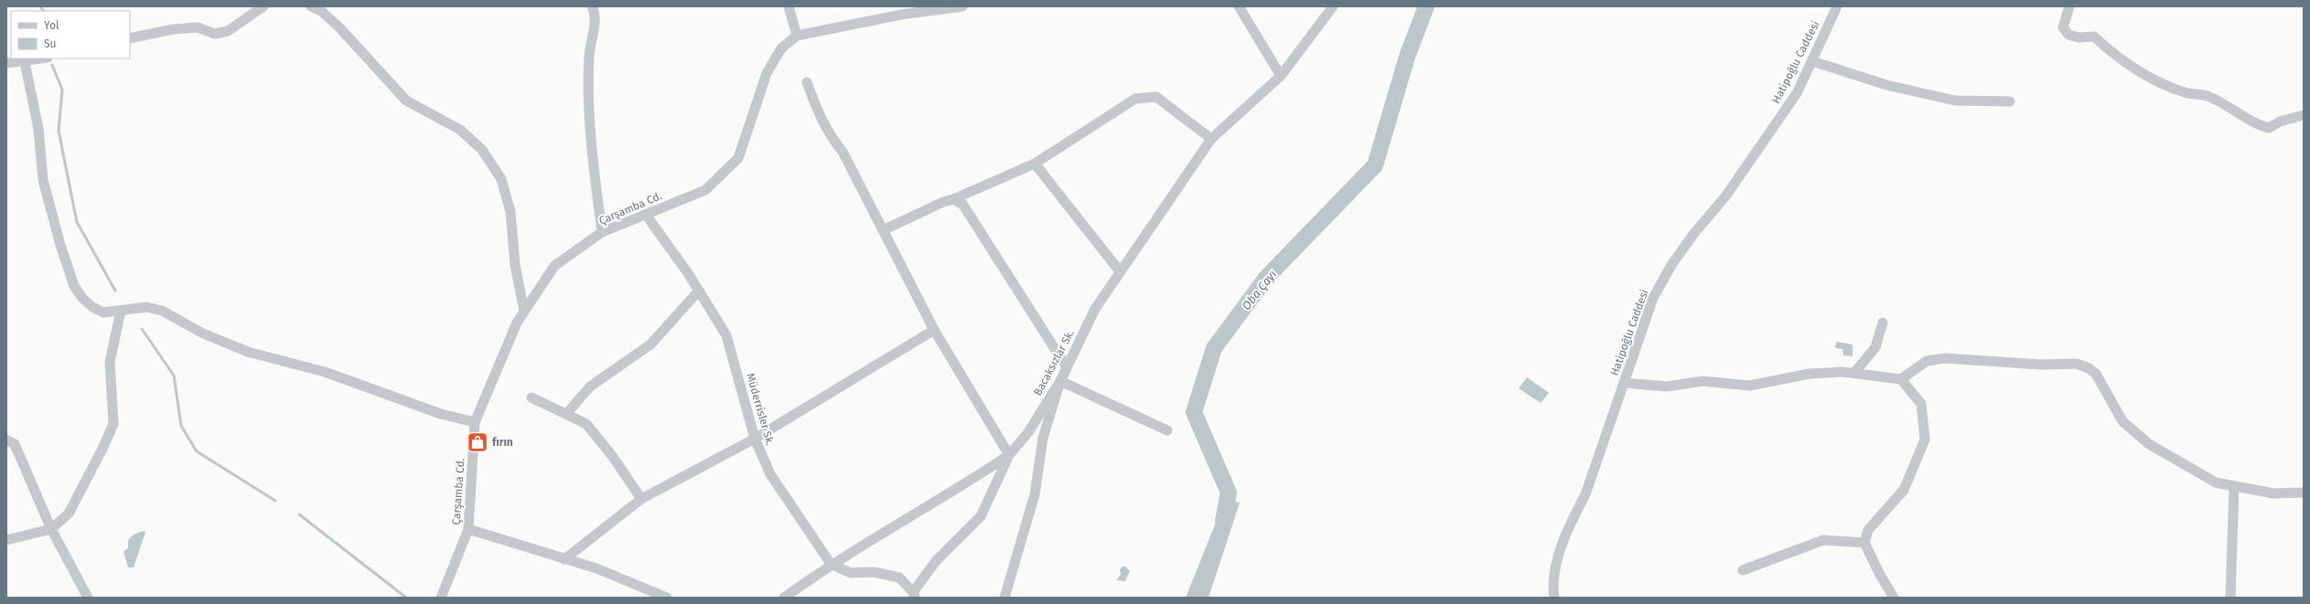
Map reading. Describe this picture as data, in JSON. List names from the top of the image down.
{
  "streets": {
    "street": [
      "Hatipoğlu Caddesi",
      "Çarşamba Cd.",
      "Bacaksızlar Sk.",
      "Müderrisler Sk."
    ]
  },
  "crossings": [
    ["Çarşamba Cd.", "Müderrisler Sk."]
  ],
  "water": ["Oba Çayı"],
  "places": {
    "shop": ["fırın"]
  },
  "legend": ["Yol", "Su"]
}
